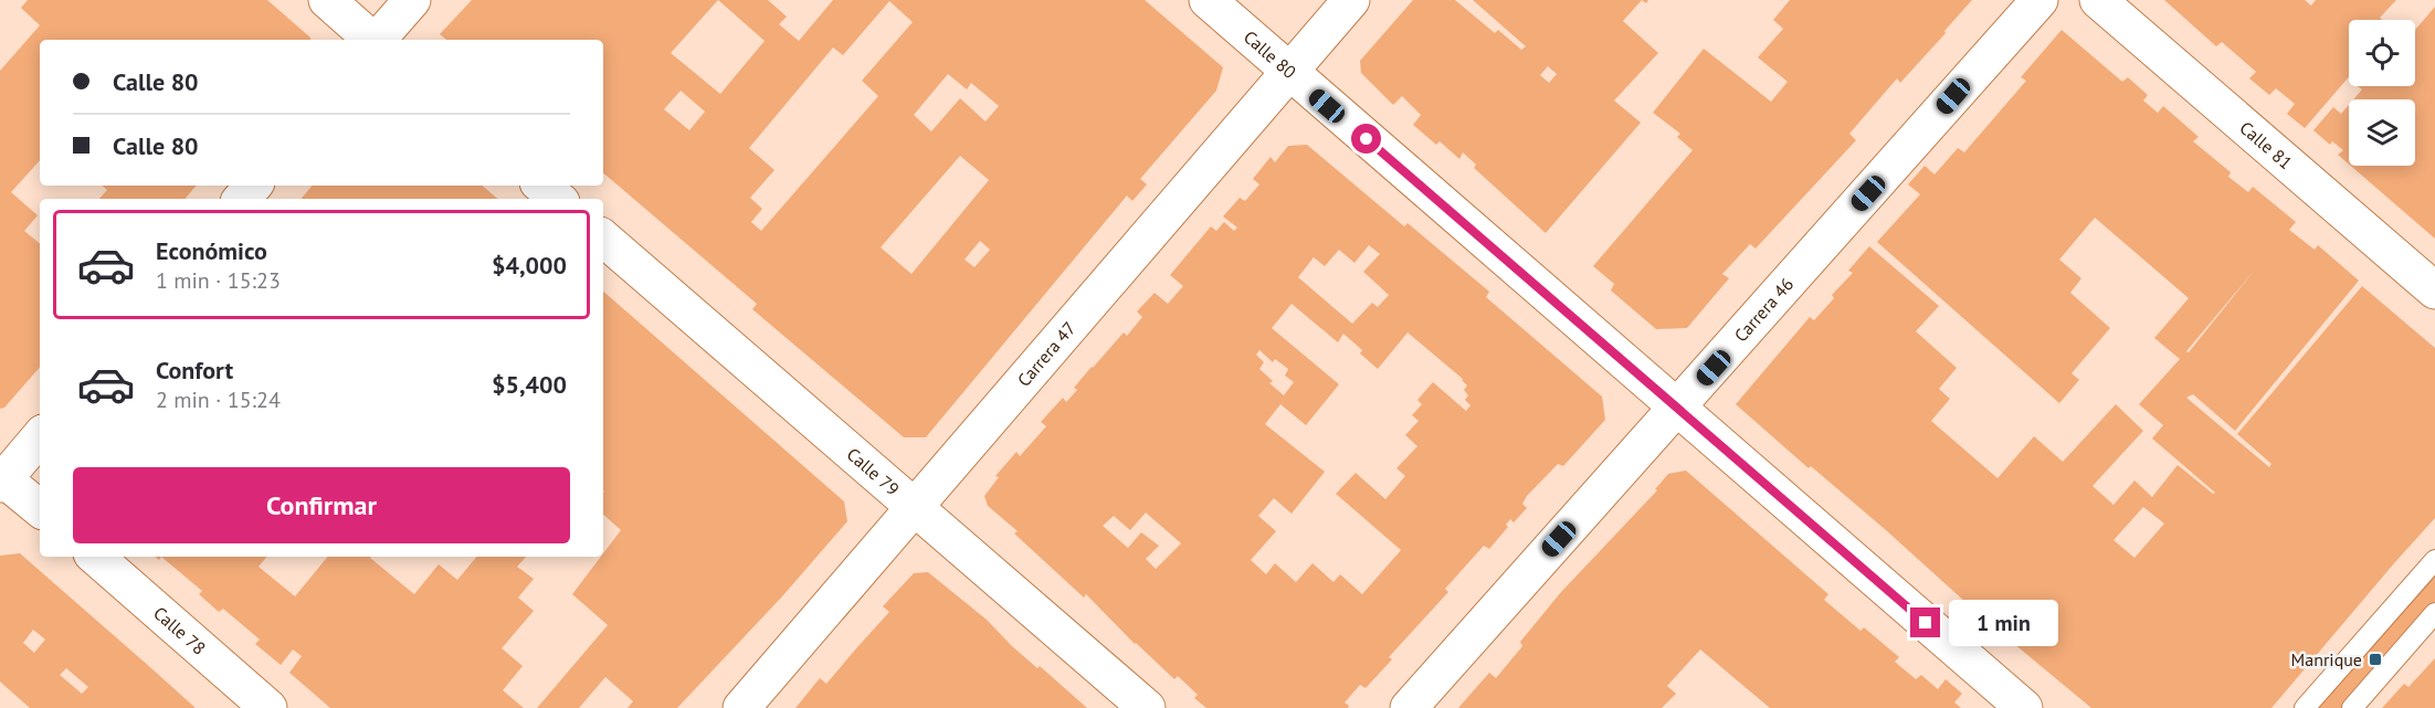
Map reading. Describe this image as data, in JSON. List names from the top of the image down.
{
  "streets": {
    "street": [
      "Calle 80",
      "Calle 81",
      "Carrera 46",
      "Carrera 47",
      "Calle 79",
      "Calle 78"
    ]
  },
  "crossings": [
    ["Calle 80", "Carrera 46"],
    ["Calle 80", "Carrera 47"],
    ["Carrera 47", "Calle 79"]
  ],
  "places": {
    "transit": ["Manrique"]
  },
  "page": {
    "banner": ["Calle 80", "Calle 80"],
    "list": [
      {
        "name": "Económico",
        "note": "1 min · 15:23",
        "value": "$4,000"
      },
      {
        "name": "Confort",
        "note": "2 min · 15:24",
        "value": "$5,400"
      }
    ],
    "buttons": "Confirmar",
    "bubble": "1 min"
  }
}
